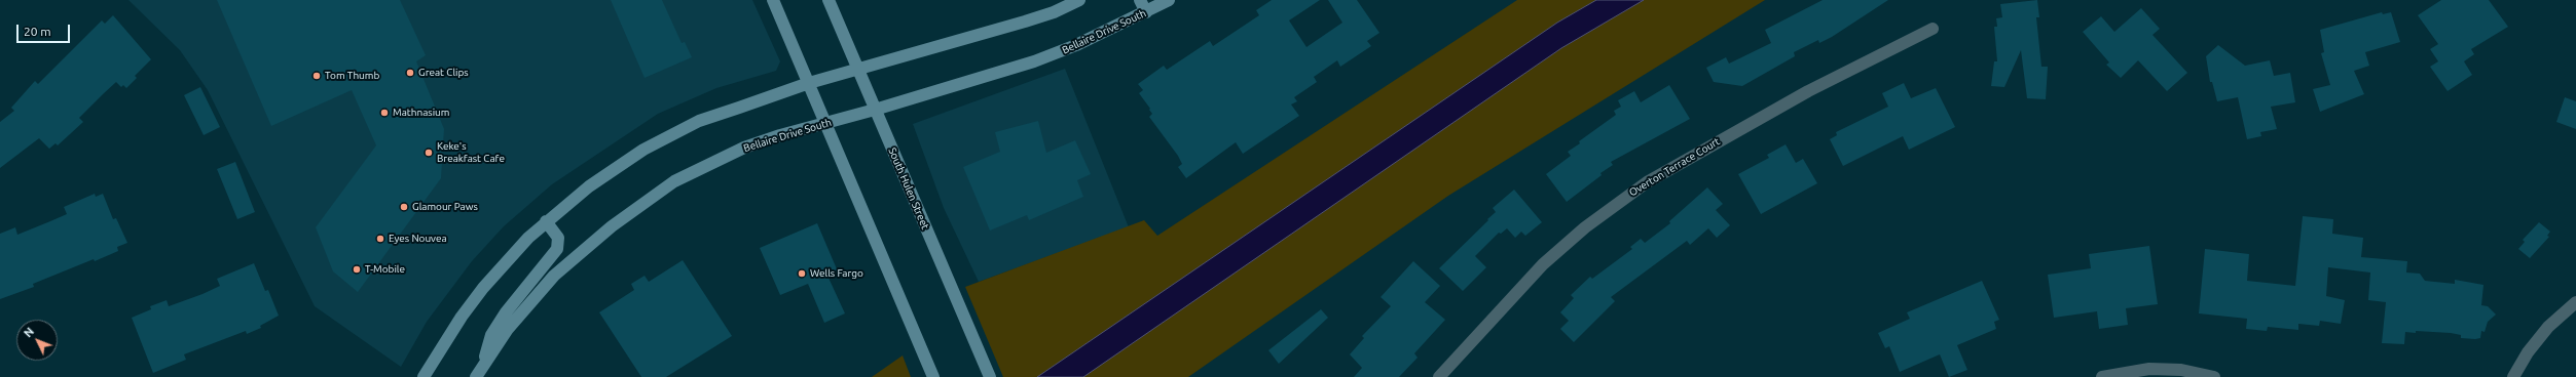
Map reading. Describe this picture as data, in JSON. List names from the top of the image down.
{
  "streets": {
    "main road": ["Bellaire Drive South", "South Hulen Street"],
    "street": ["Overton Terrace Court"]
  },
  "crossings": [
    ["Bellaire Drive South", "South Hulen Street"]
  ],
  "places": [
    "Great Clips",
    "Tom Thumb",
    "Mathnasium",
    "Keke's Breakfast Cafe",
    "Glamour Paws",
    "Eyes Nouvea",
    "T-Mobile",
    "Wells Fargo"
  ],
  "scale_bar": "20 m",
  "north": "top left"
}
